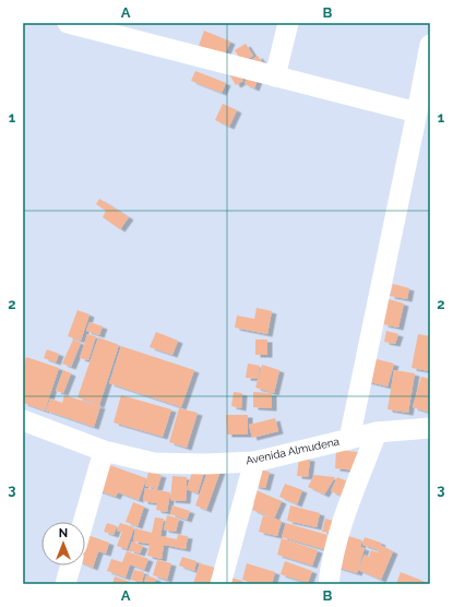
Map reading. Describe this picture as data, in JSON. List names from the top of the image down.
{
  "streets": {
    "street": ["Avenida Almudena"]
  },
  "north": "top",
  "grid": {
    "columns": ["A", "B"],
    "rows": ["1", "2", "3"]
  }
}
